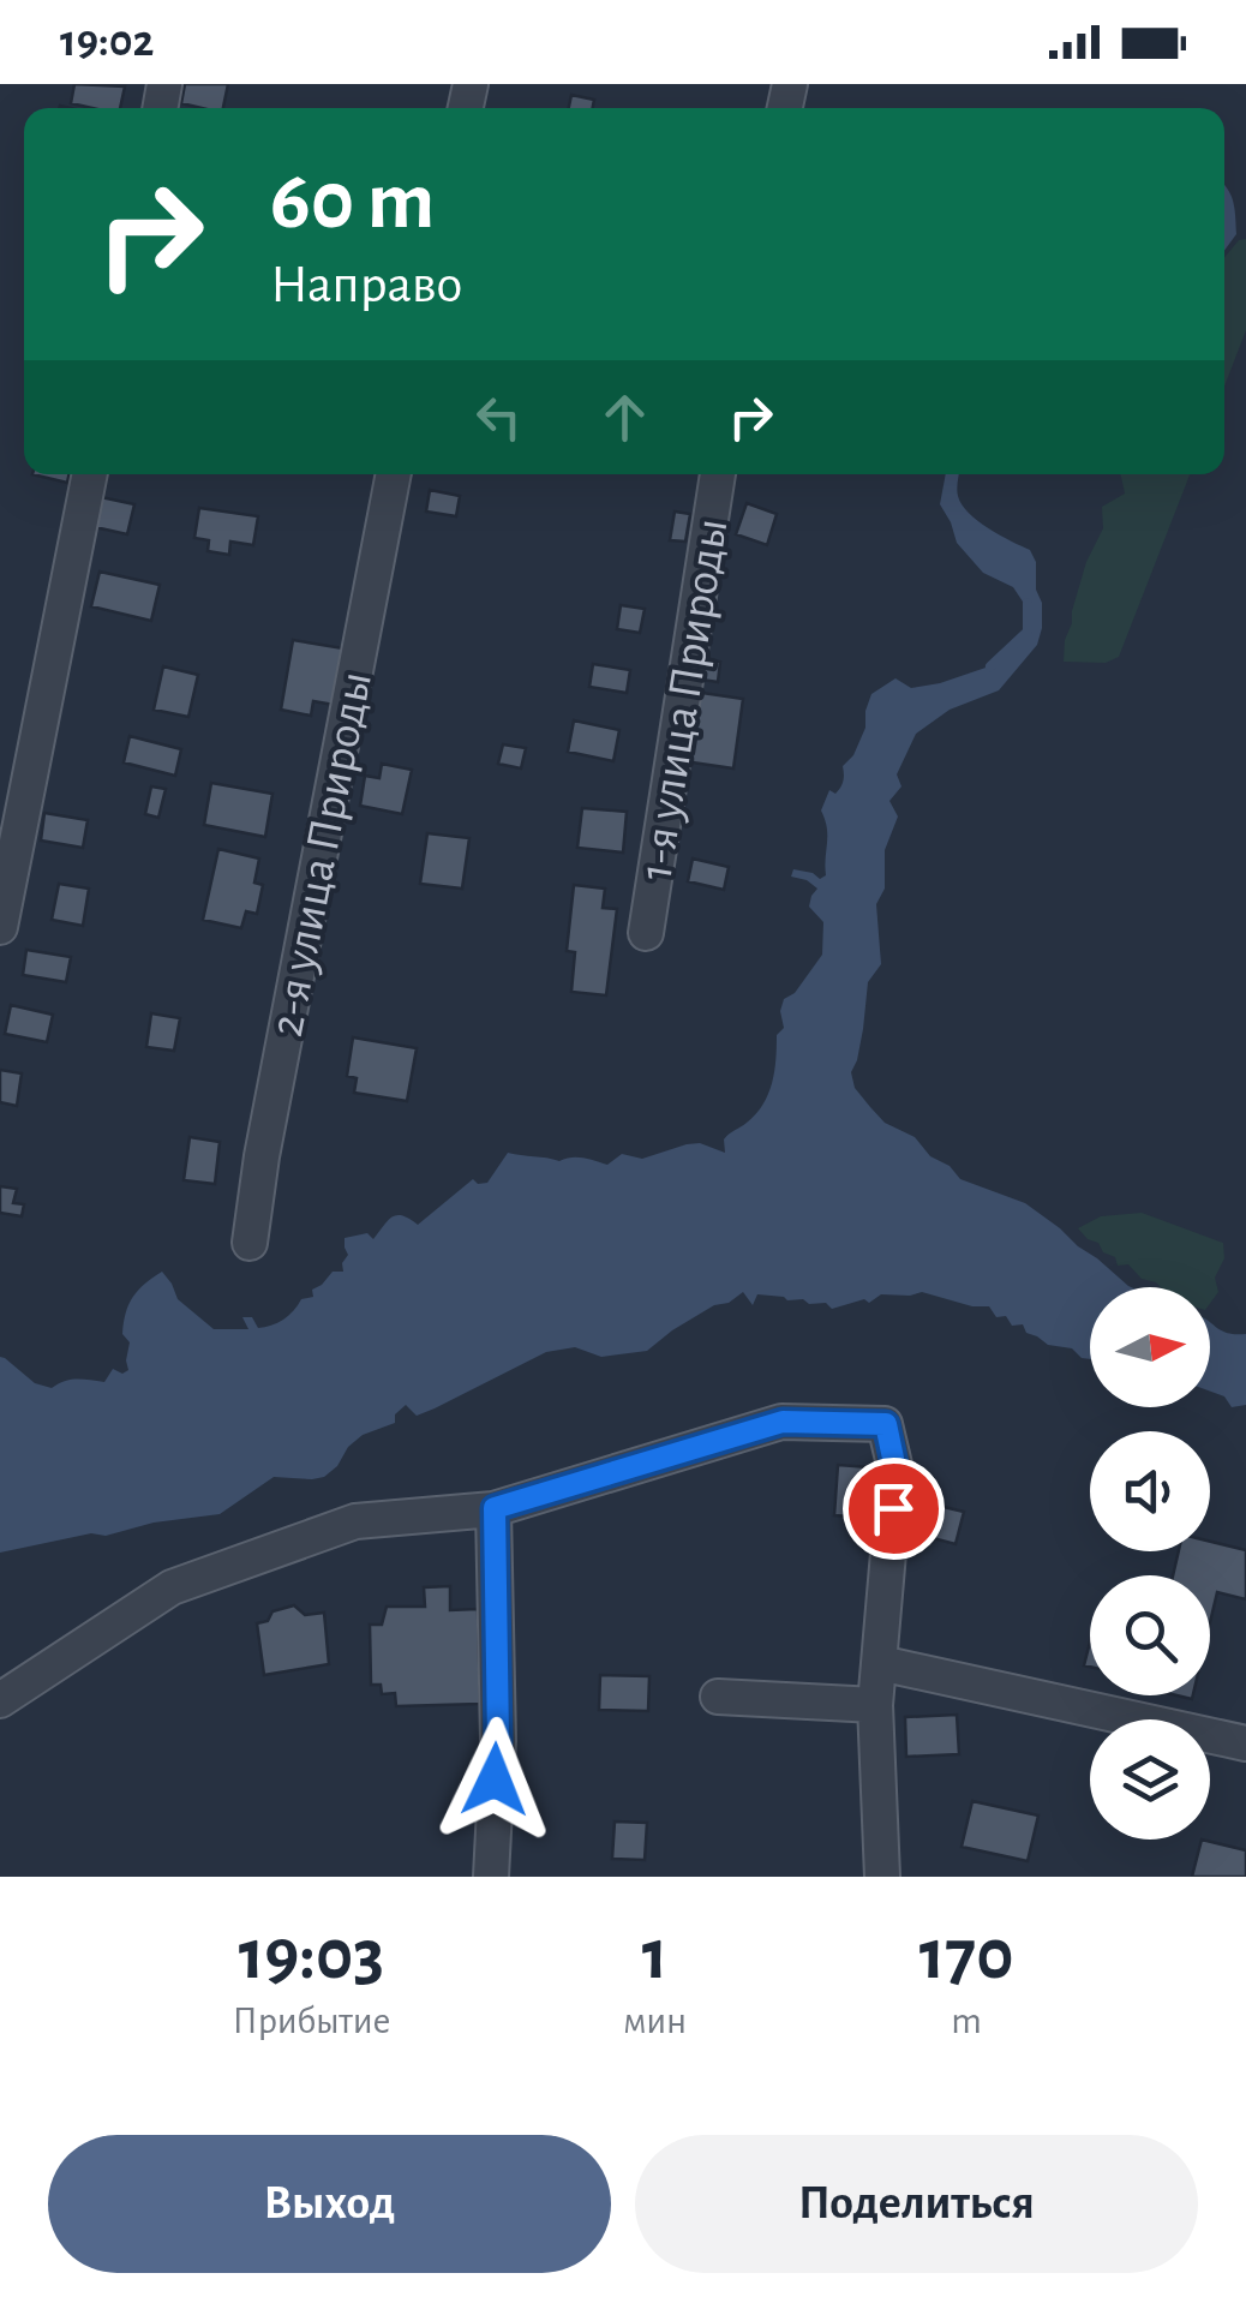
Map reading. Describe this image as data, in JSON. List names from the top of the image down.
{
  "streets": {
    "street": ["1-я улица Природы", "2-я улица Природы"]
  },
  "north": "right",
  "page": {
    "status": "19:02",
    "turn": ["60 m", "Направо"],
    "eta": [
      "19:03",
      "Прибытие",
      "1",
      "мин",
      "170",
      "m"
    ],
    "buttons": ["Выход", "Поделиться"]
  }
}
